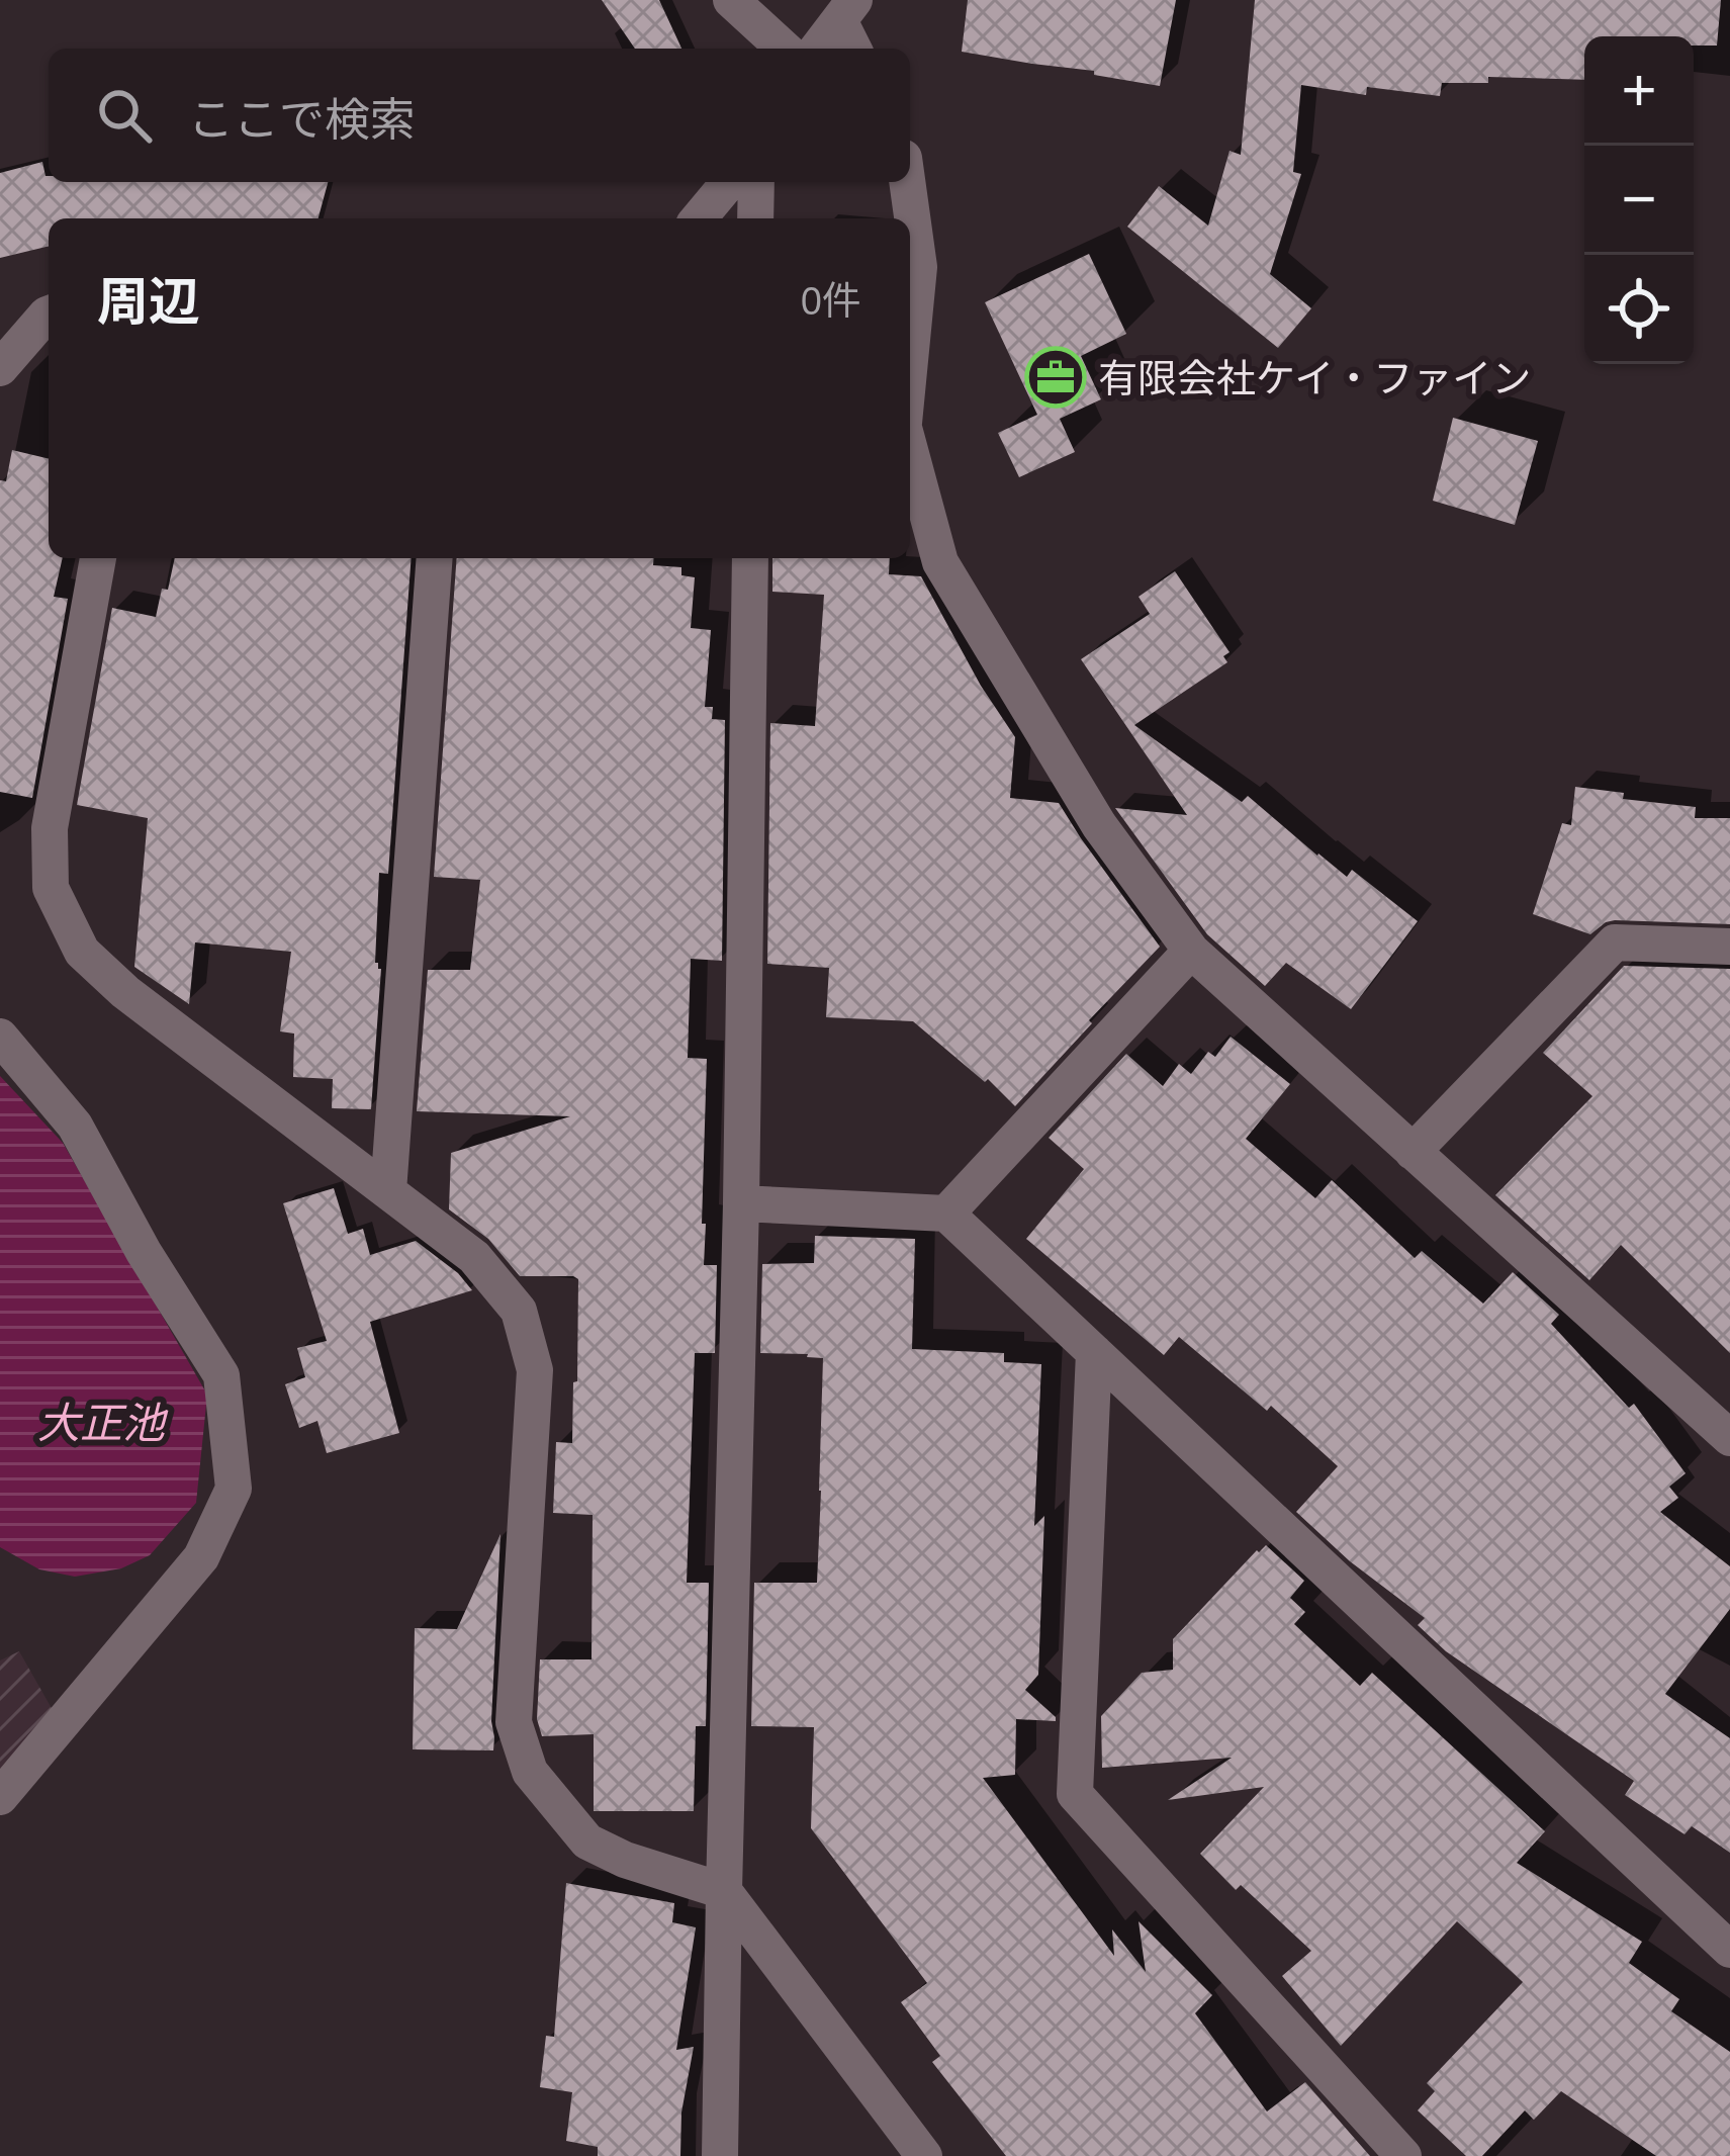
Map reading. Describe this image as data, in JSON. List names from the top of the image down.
{
  "water": ["大正池"],
  "places": {
    "office": ["有限会社ケイ・ファイン"]
  },
  "page": {
    "map_buttons": ["+", "−"],
    "search": "ここで検索",
    "heading": ["周辺", "0件"]
  }
}
